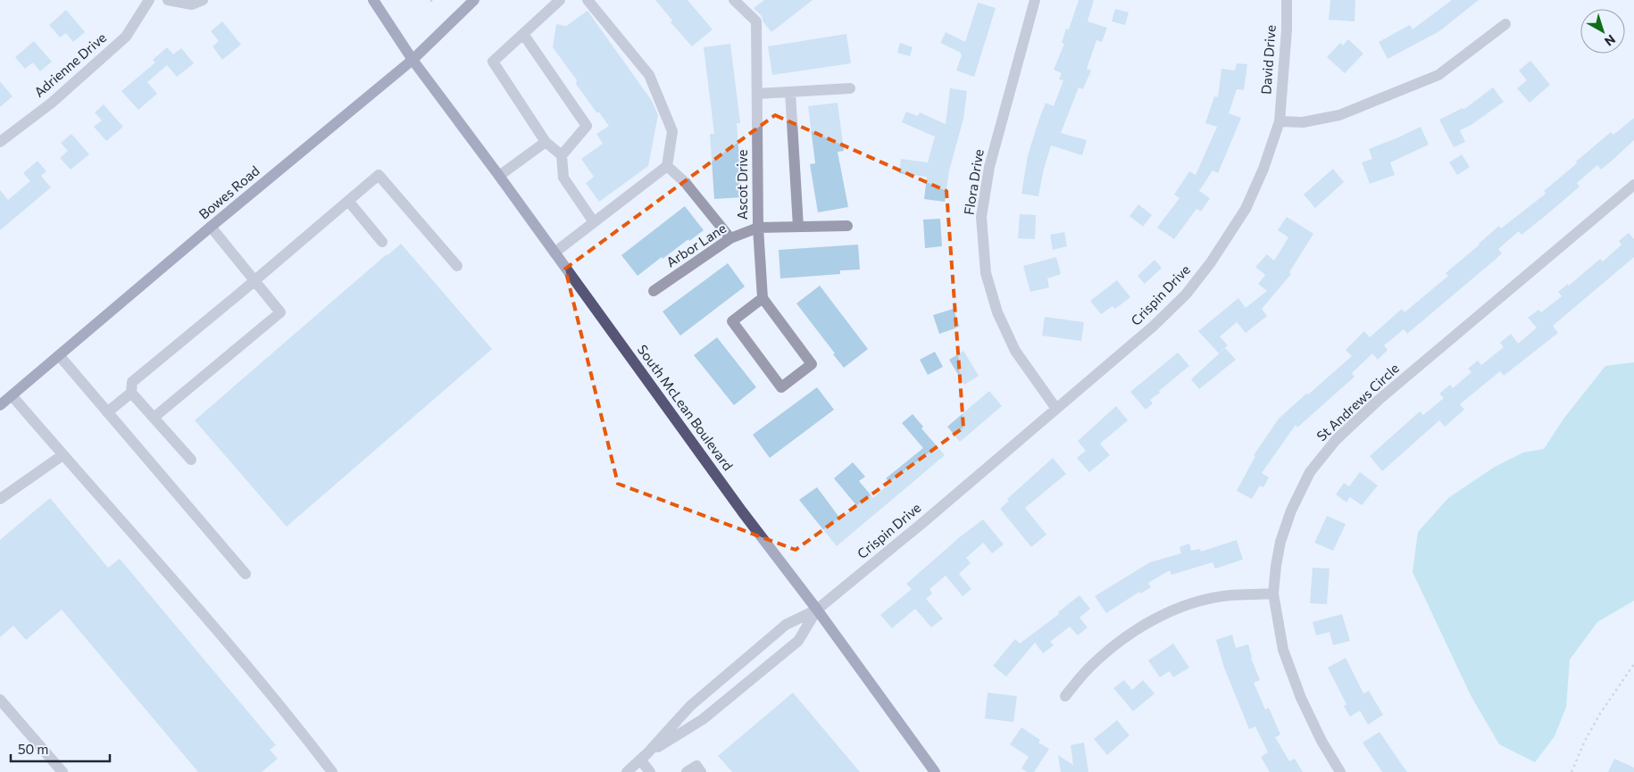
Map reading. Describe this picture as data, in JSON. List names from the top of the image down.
{
  "streets": {
    "main road": ["Bowes Road", "South McLean Boulevard"],
    "street": [
      "David Drive",
      "Adrienne Drive",
      "Flora Drive",
      "Ascot Drive",
      "Arbor Lane",
      "Crispin Drive",
      "St Andrews Circle"
    ]
  },
  "crossings": [
    ["David Drive", "Crispin Drive"],
    ["Flora Drive", "Crispin Drive"],
    ["Ascot Drive", "Arbor Lane"],
    ["Bowes Road", "South McLean Boulevard"],
    ["Crispin Drive", "South McLean Boulevard"]
  ],
  "scale_bar": "50 m",
  "north": "bottom right"
}
